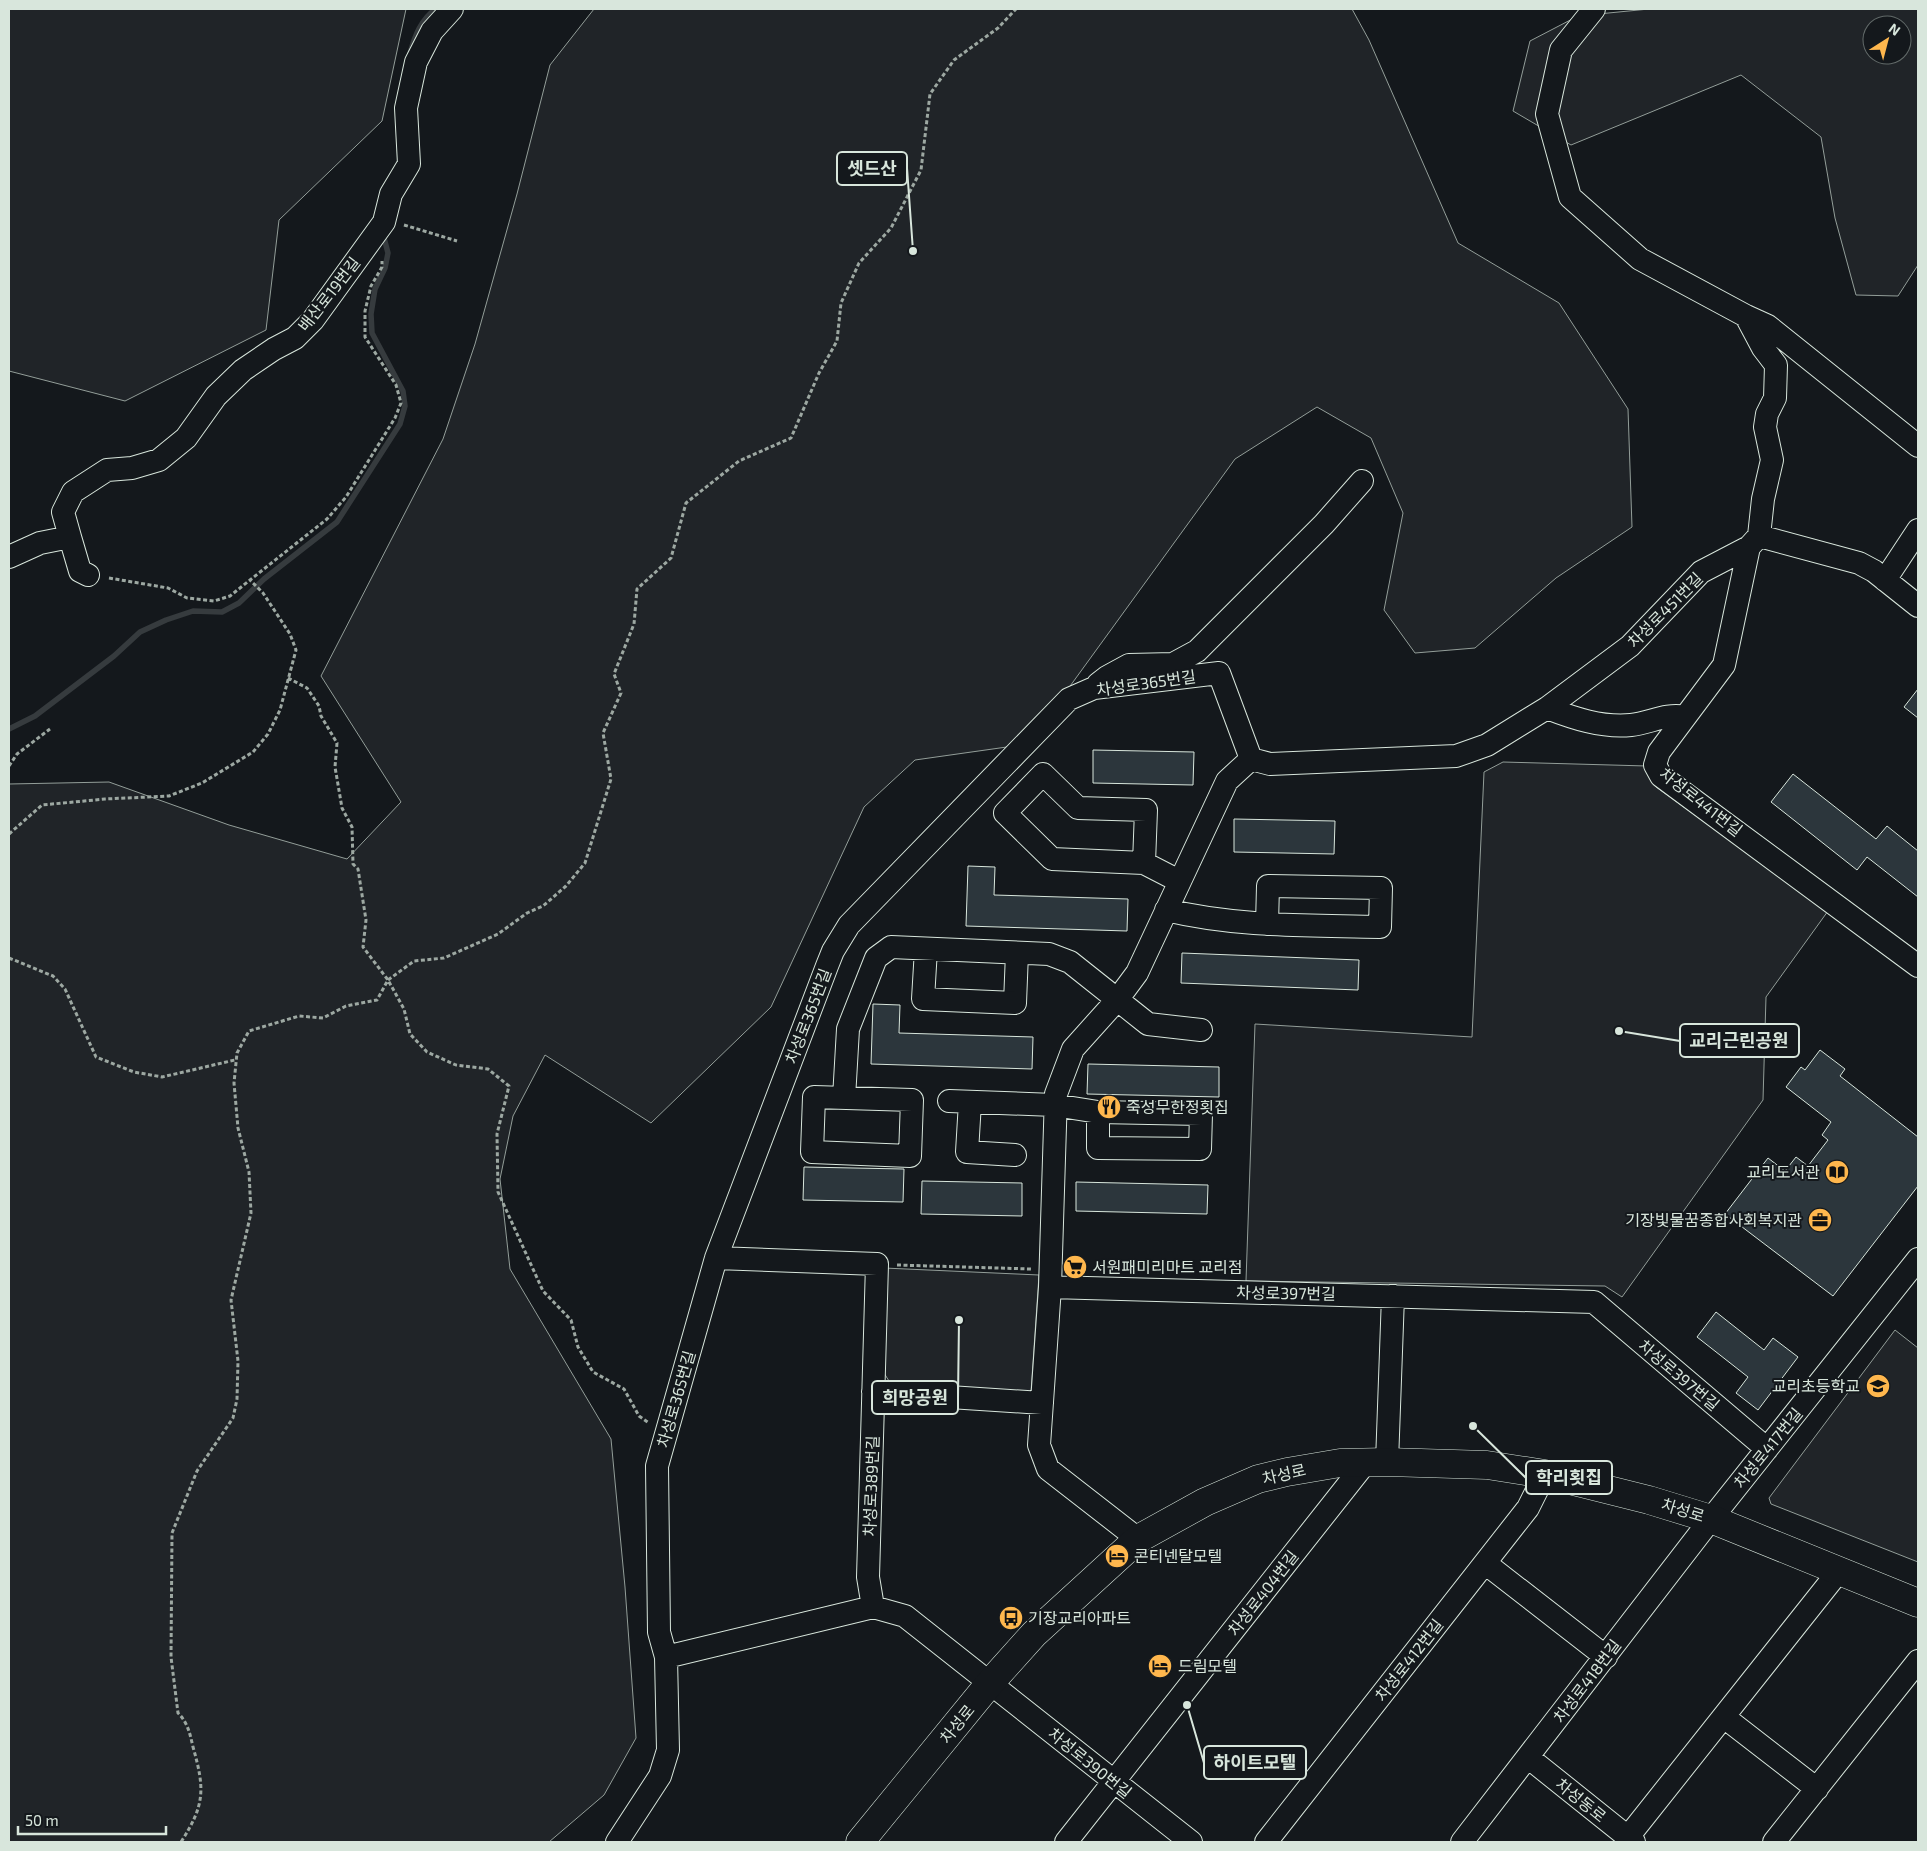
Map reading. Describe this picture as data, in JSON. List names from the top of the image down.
{
  "streets": {
    "main road": ["차성로"],
    "street": [
      "배산로19번길",
      "차성로451번길",
      "차성로365번길",
      "차성로441번길",
      "차성로397번길",
      "차성로417번길",
      "차성로389번길",
      "차성로404번길",
      "차성로412번길",
      "차성로418번길",
      "차성로390번길",
      "차성동로"
    ]
  },
  "crossings": [
    ["차성로451번길", "차성로365번길"],
    ["차성로451번길", "차성로441번길"],
    ["차성로397번길", "차성로417번길"],
    ["차성로417번길", "차성로"],
    ["차성로417번길", "차성로418번길"],
    ["차성로", "차성로404번길"],
    ["차성로", "차성로412번길"],
    ["차성로", "차성로418번길"],
    ["차성로", "차성로390번길"],
    ["차성로404번길", "차성로390번길"],
    ["차성로418번길", "차성동로"]
  ],
  "places": {
    "other": [
      "셋드산",
      "교리근린공원",
      "희망공원",
      "학리횟집",
      "하이트모텔"
    ],
    "restaurant": ["죽성무한정횟집"],
    "library": ["교리도서관"],
    "office": ["기장빛물꿈종합사회복지관"],
    "supermarket": ["서원패미리마트 교리점"],
    "school or university": ["교리초등학교"],
    "hotel": ["콘티넨탈모텔", "드림모텔"],
    "bus stop": ["기장교리아파트"]
  },
  "scale_bar": "50 m",
  "north": "top right"
}
